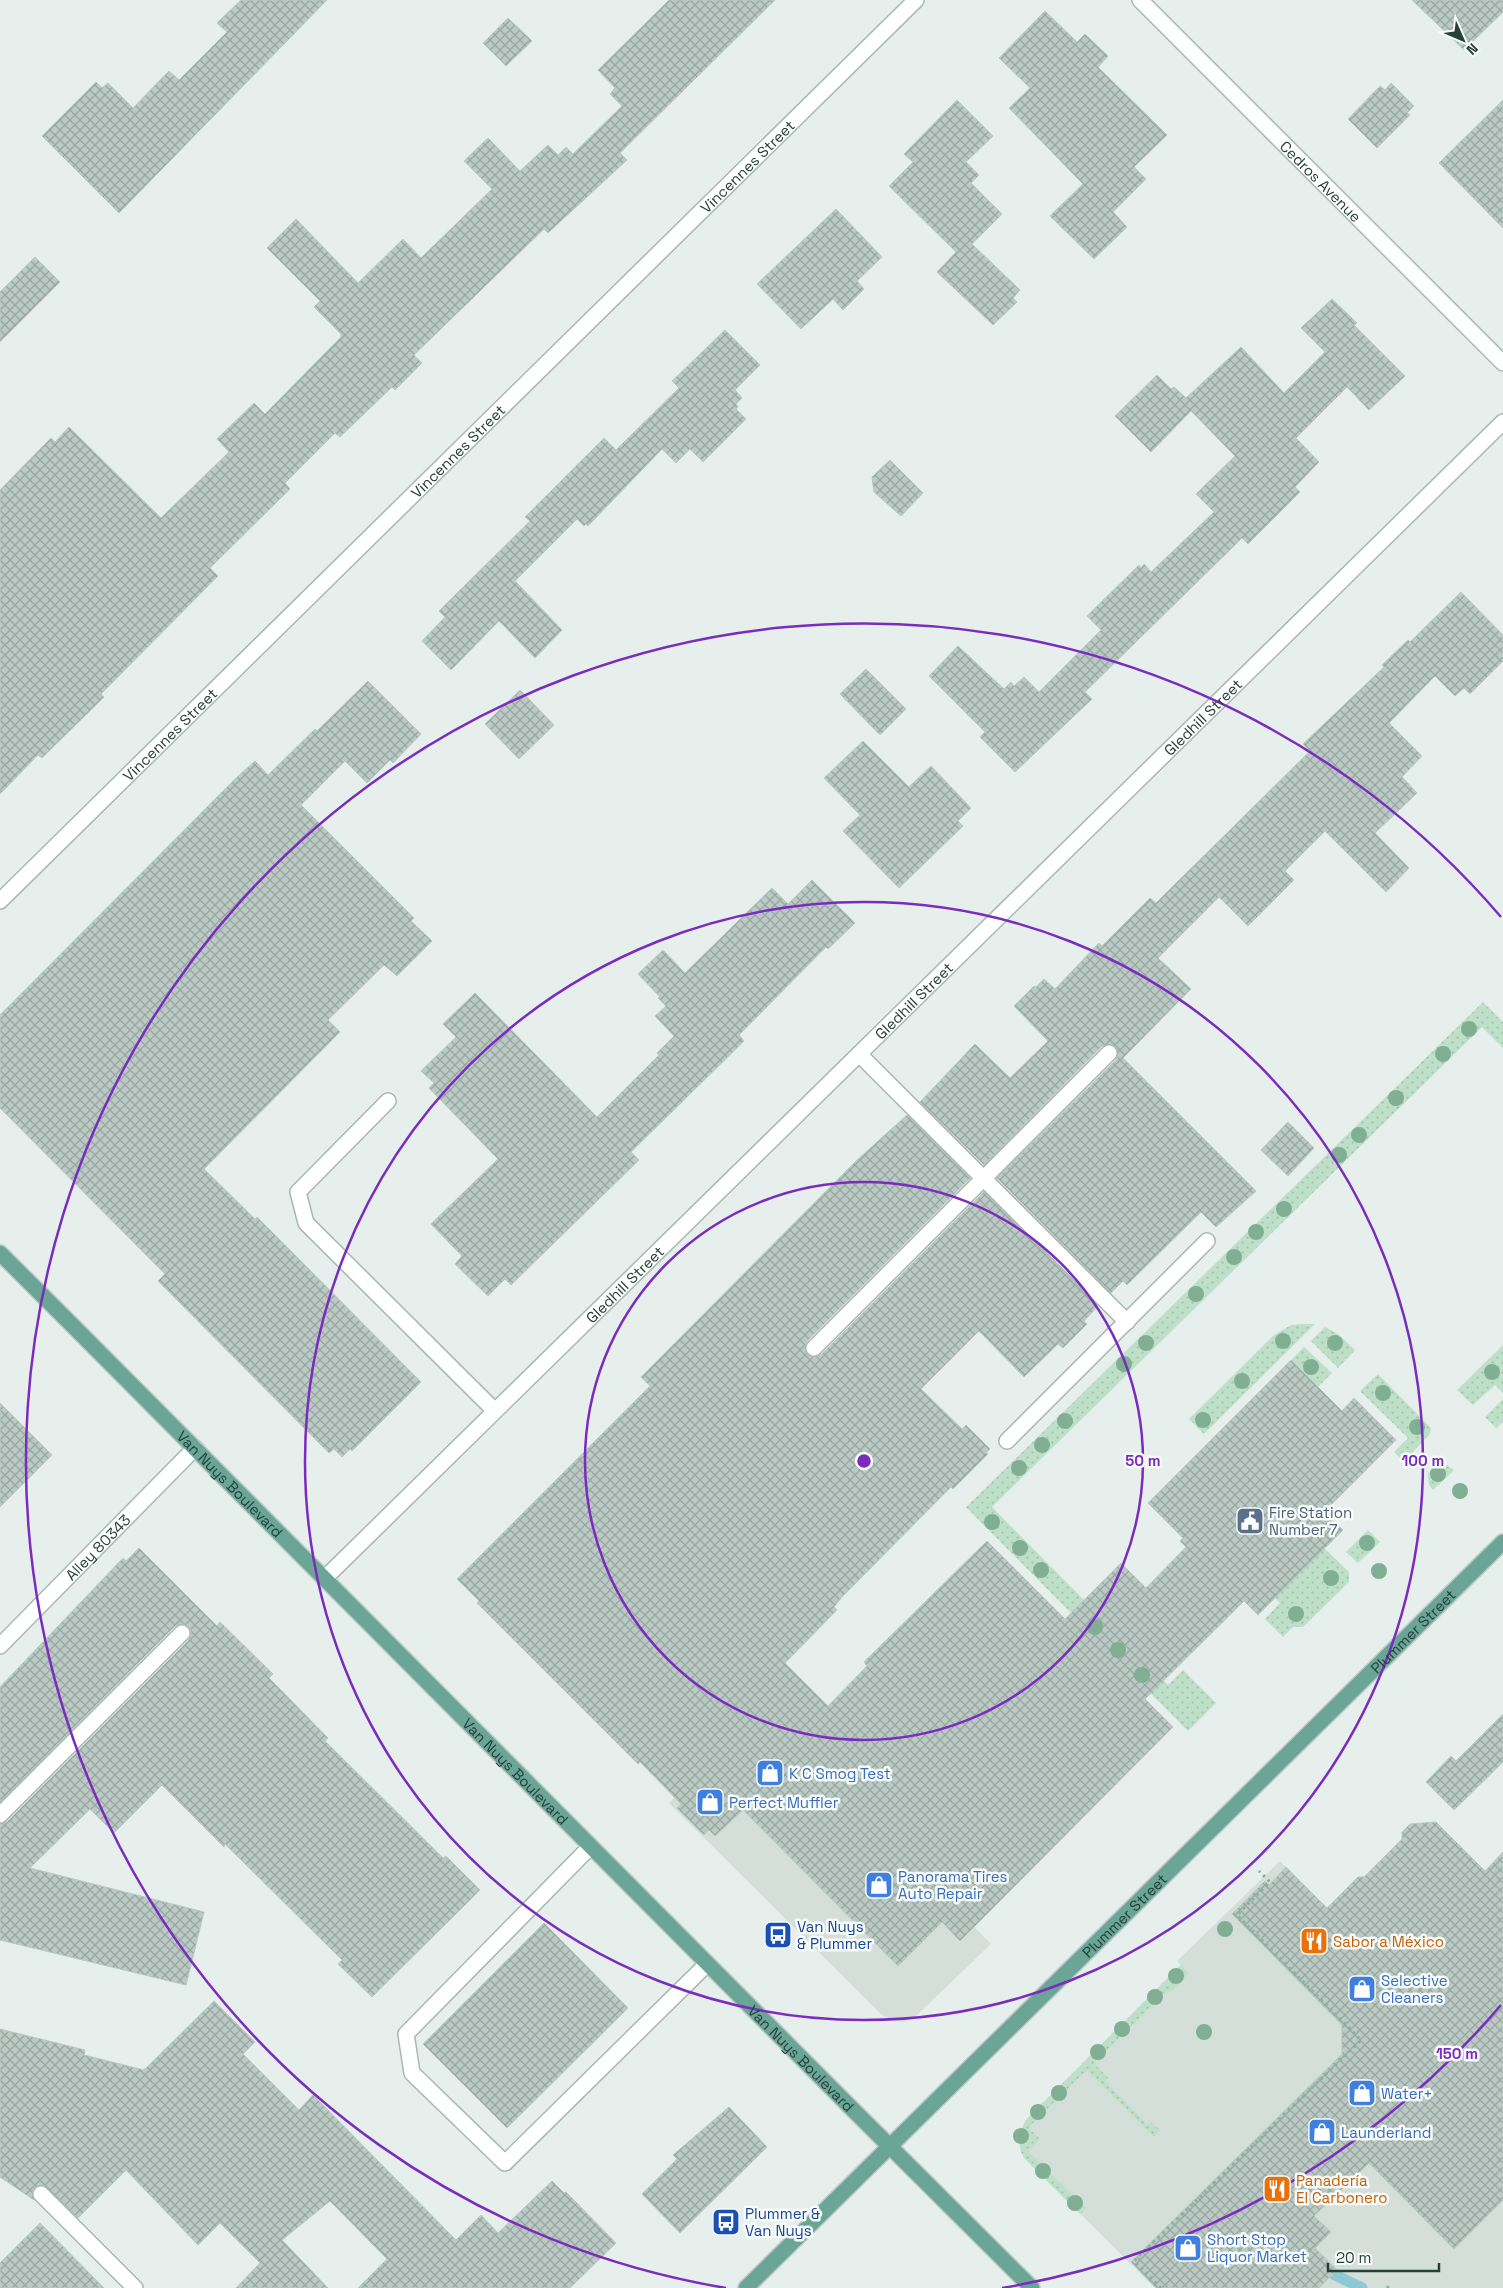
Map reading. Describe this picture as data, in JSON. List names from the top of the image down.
{
  "streets": {
    "main road": ["Van Nuys Boulevard", "Plummer Street"],
    "street": [
      "Vincennes Street",
      "Cedros Avenue",
      "Gledhill Street",
      "Alley 80343"
    ]
  },
  "crossings": [
    ["Gledhill Street", "Van Nuys Boulevard"],
    ["Van Nuys Boulevard", "Alley 80343"],
    ["Van Nuys Boulevard", "Plummer Street"]
  ],
  "places": {
    "public building": ["Fire Station Number 7"],
    "shop": [
      "K C Smog Test",
      "Perfect Muffler",
      "Panorama Tires Auto Repair",
      "Selective Cleaners",
      "Water+",
      "Launderland",
      "Short Stop Liquor Market"
    ],
    "bus stop": ["Van Nuys & Plummer", "Plummer & Van Nuys"],
    "restaurant": ["Sabor a México", "Panadería El Carbonero"]
  },
  "scale_bar": "20 m",
  "north": "bottom right",
  "rings": ["50 m", "100 m", "150 m"]
}
